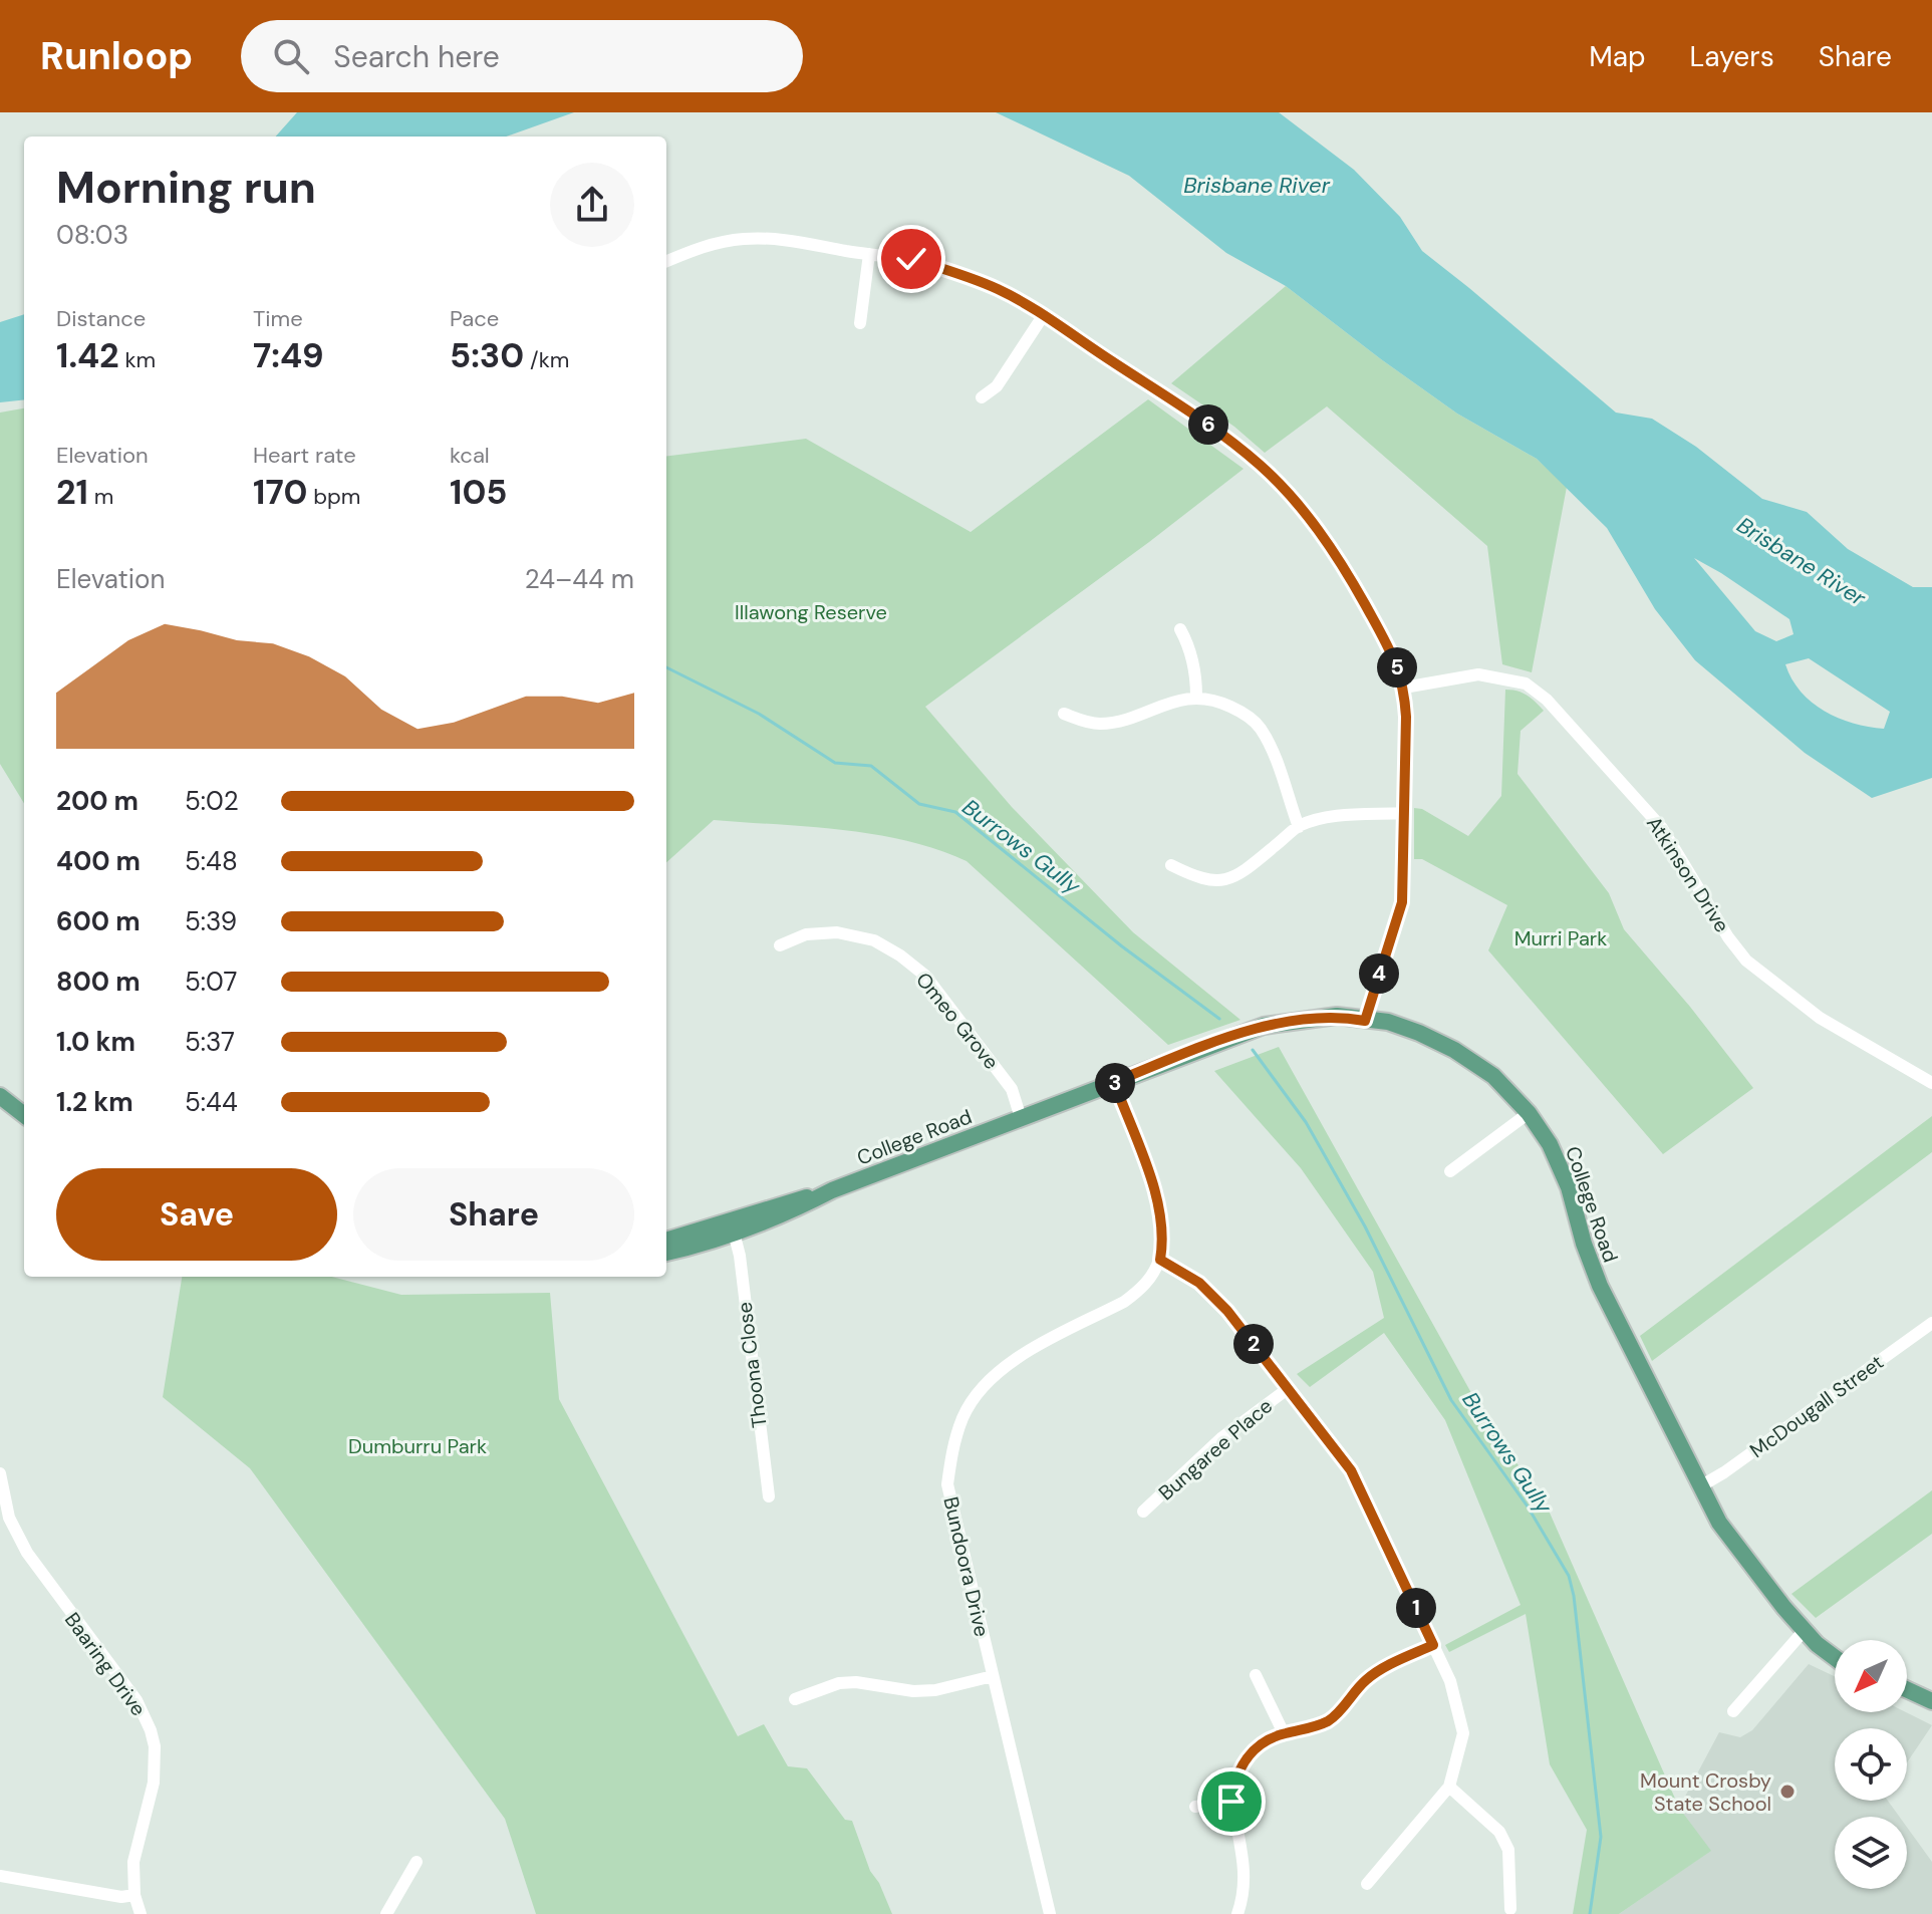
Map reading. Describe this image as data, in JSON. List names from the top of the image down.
{
  "streets": {
    "main road": ["College Road"],
    "street": [
      "Atkinson Drive",
      "Omeo Grove",
      "Thoona Close",
      "McDougall Street",
      "Bungaree Place",
      "Bundoora Drive",
      "Baaring Drive"
    ]
  },
  "crossings": [
    ["Omeo Grove", "College Road"],
    ["College Road", "Thoona Close"],
    ["College Road", "McDougall Street"]
  ],
  "water": ["Brisbane River", "Burrows Gully"],
  "parks": ["Illawong Reserve", "Murri Park", "Dumburru Park"],
  "places": ["Mount Crosby State School"],
  "north": "bottom left",
  "page": {
    "header": "Runloop",
    "search": "Search here",
    "nav": ["Map", "Layers", "Share"],
    "heading": ["Morning run", "08:03"],
    "stats": [
      ["Distance", "1.42 km"],
      ["Time", "7:49"],
      ["Pace", "5:30 /km"],
      ["Elevation", "21 m"],
      ["Heart rate", "170 bpm"],
      ["kcal", "105"]
    ],
    "pins": [
      "6",
      "5",
      "4",
      "3",
      "2",
      "1"
    ],
    "chart": ["Elevation", "24–44 m"],
    "list": [
      {
        "name": "200 m",
        "note": "5:02"
      },
      {
        "name": "400 m",
        "note": "5:48"
      },
      {
        "name": "600 m",
        "note": "5:39"
      },
      {
        "name": "800 m",
        "note": "5:07"
      },
      {
        "name": "1.0 km",
        "note": "5:37"
      },
      {
        "name": "1.2 km",
        "note": "5:44"
      }
    ],
    "buttons": ["Save", "Share"]
  }
}
